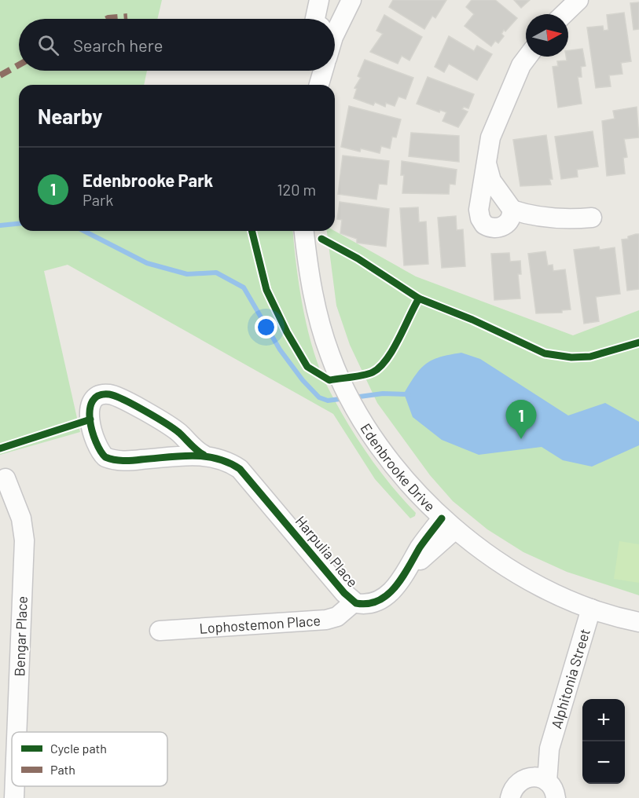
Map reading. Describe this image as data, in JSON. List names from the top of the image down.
{
  "streets": {
    "street": [
      "Edenbrooke Drive",
      "Harpulia Place",
      "Lophostemon Place",
      "Bengar Place",
      "Alphitonia Street"
    ]
  },
  "crossings": [
    ["Edenbrooke Drive", "Harpulia Place"],
    ["Edenbrooke Drive", "Alphitonia Street"],
    ["Harpulia Place", "Lophostemon Place"]
  ],
  "legend": ["Cycle path", "Path"],
  "north": "right",
  "page": {
    "search": "Search here",
    "heading": "Nearby",
    "list": [
      {
        "mark": "1",
        "name": "Edenbrooke Park",
        "note": "Park",
        "value": "120 m"
      }
    ],
    "pins": "1",
    "map_buttons": ["+", "−"]
  }
}
